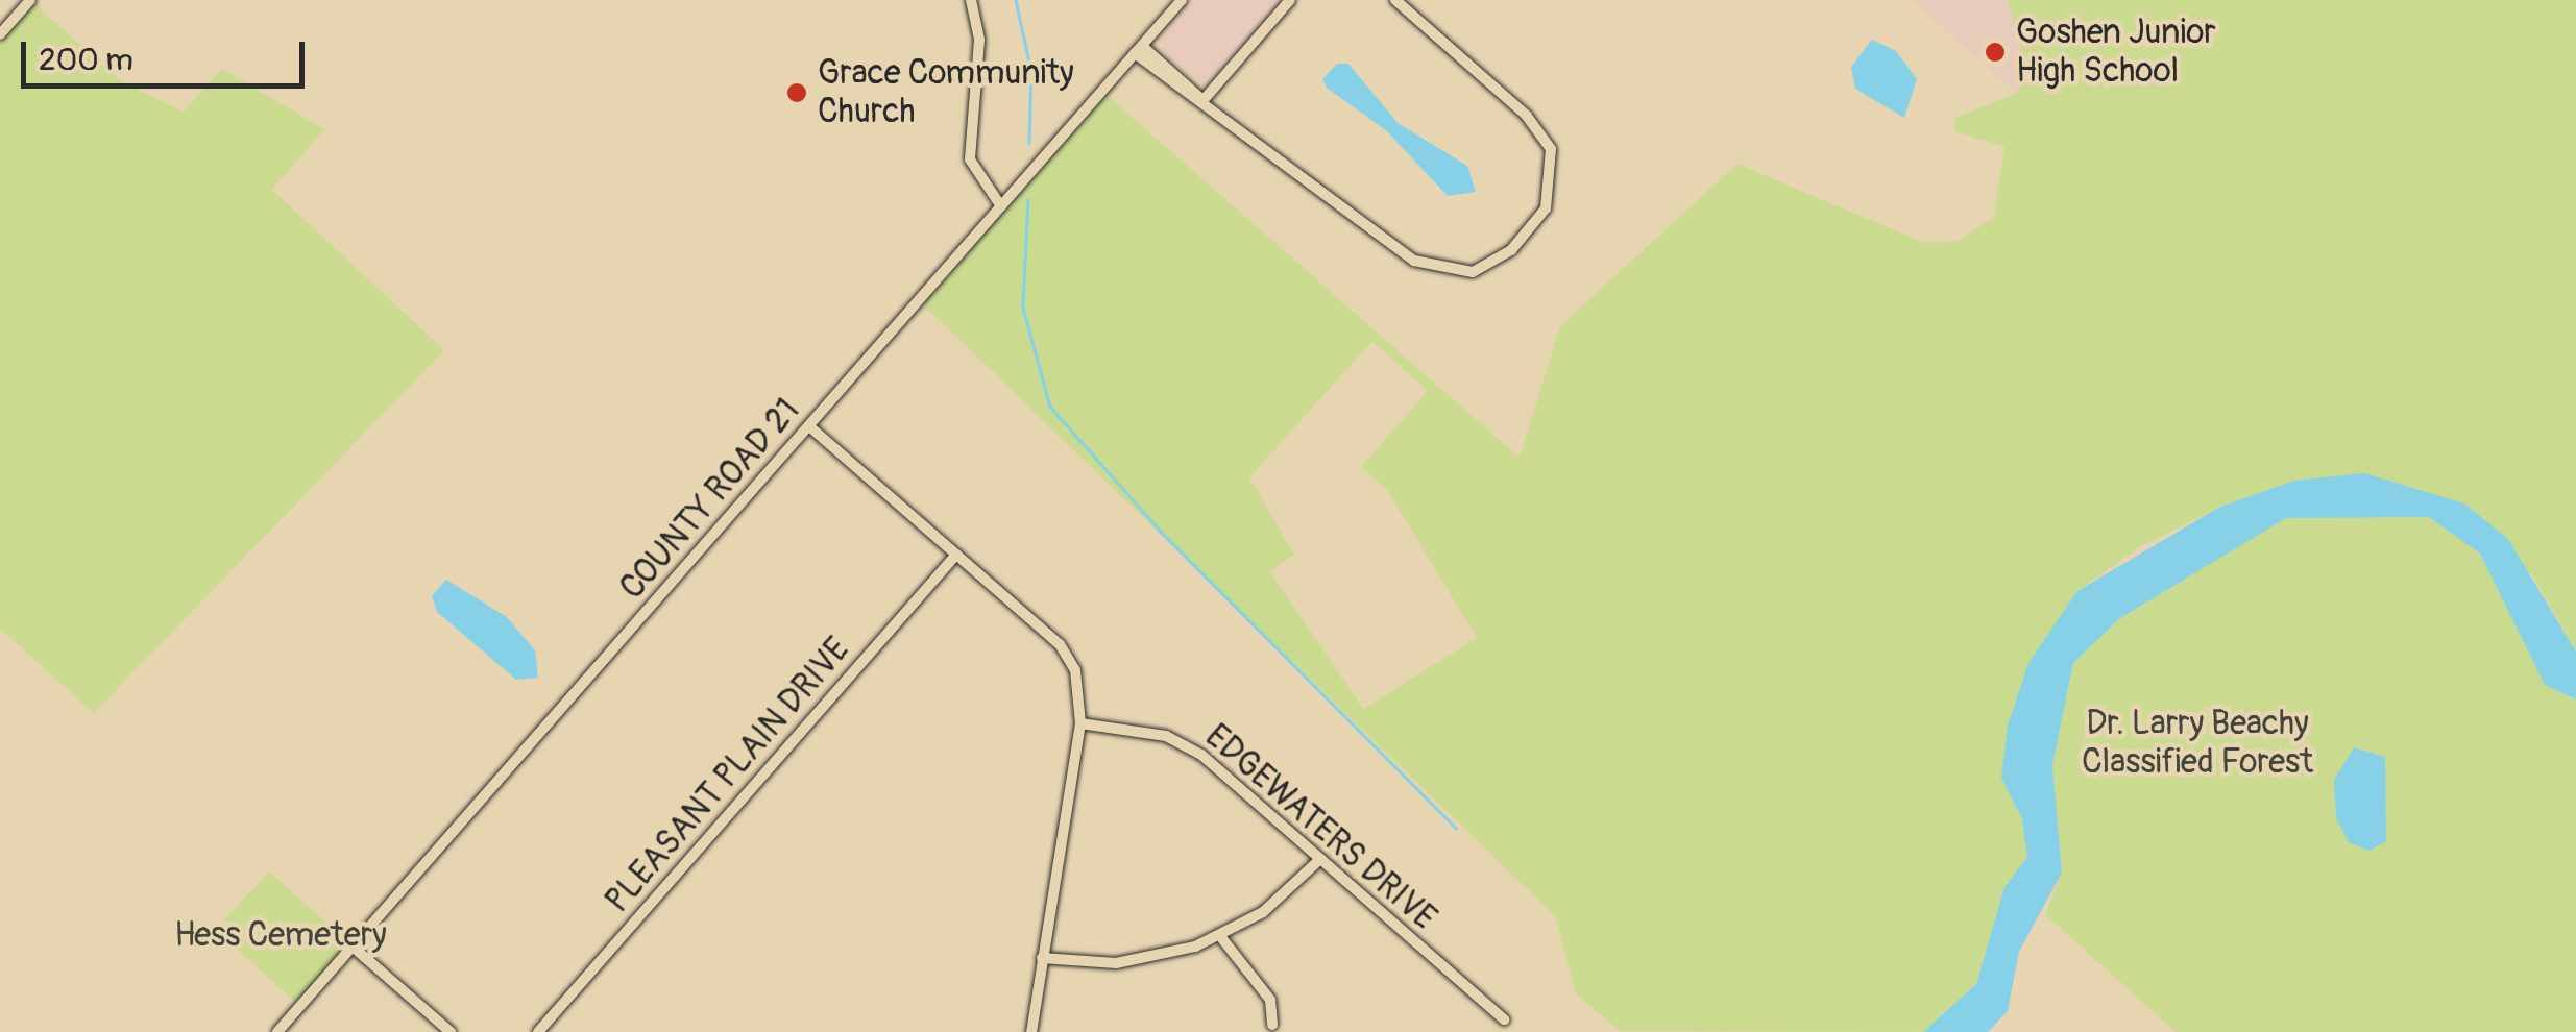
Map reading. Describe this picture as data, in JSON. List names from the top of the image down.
{
  "streets": {
    "street": ["COUNTY ROAD 21", "PLEASANT PLAIN DRIVE", "EDGEWATERS DRIVE"]
  },
  "parks": ["Dr. Larry Beachy Classified Forest", "Hess Cemetery"],
  "places": ["Goshen Junior High School", "Grace Community Church"],
  "scale_bar": "200 m"
}
